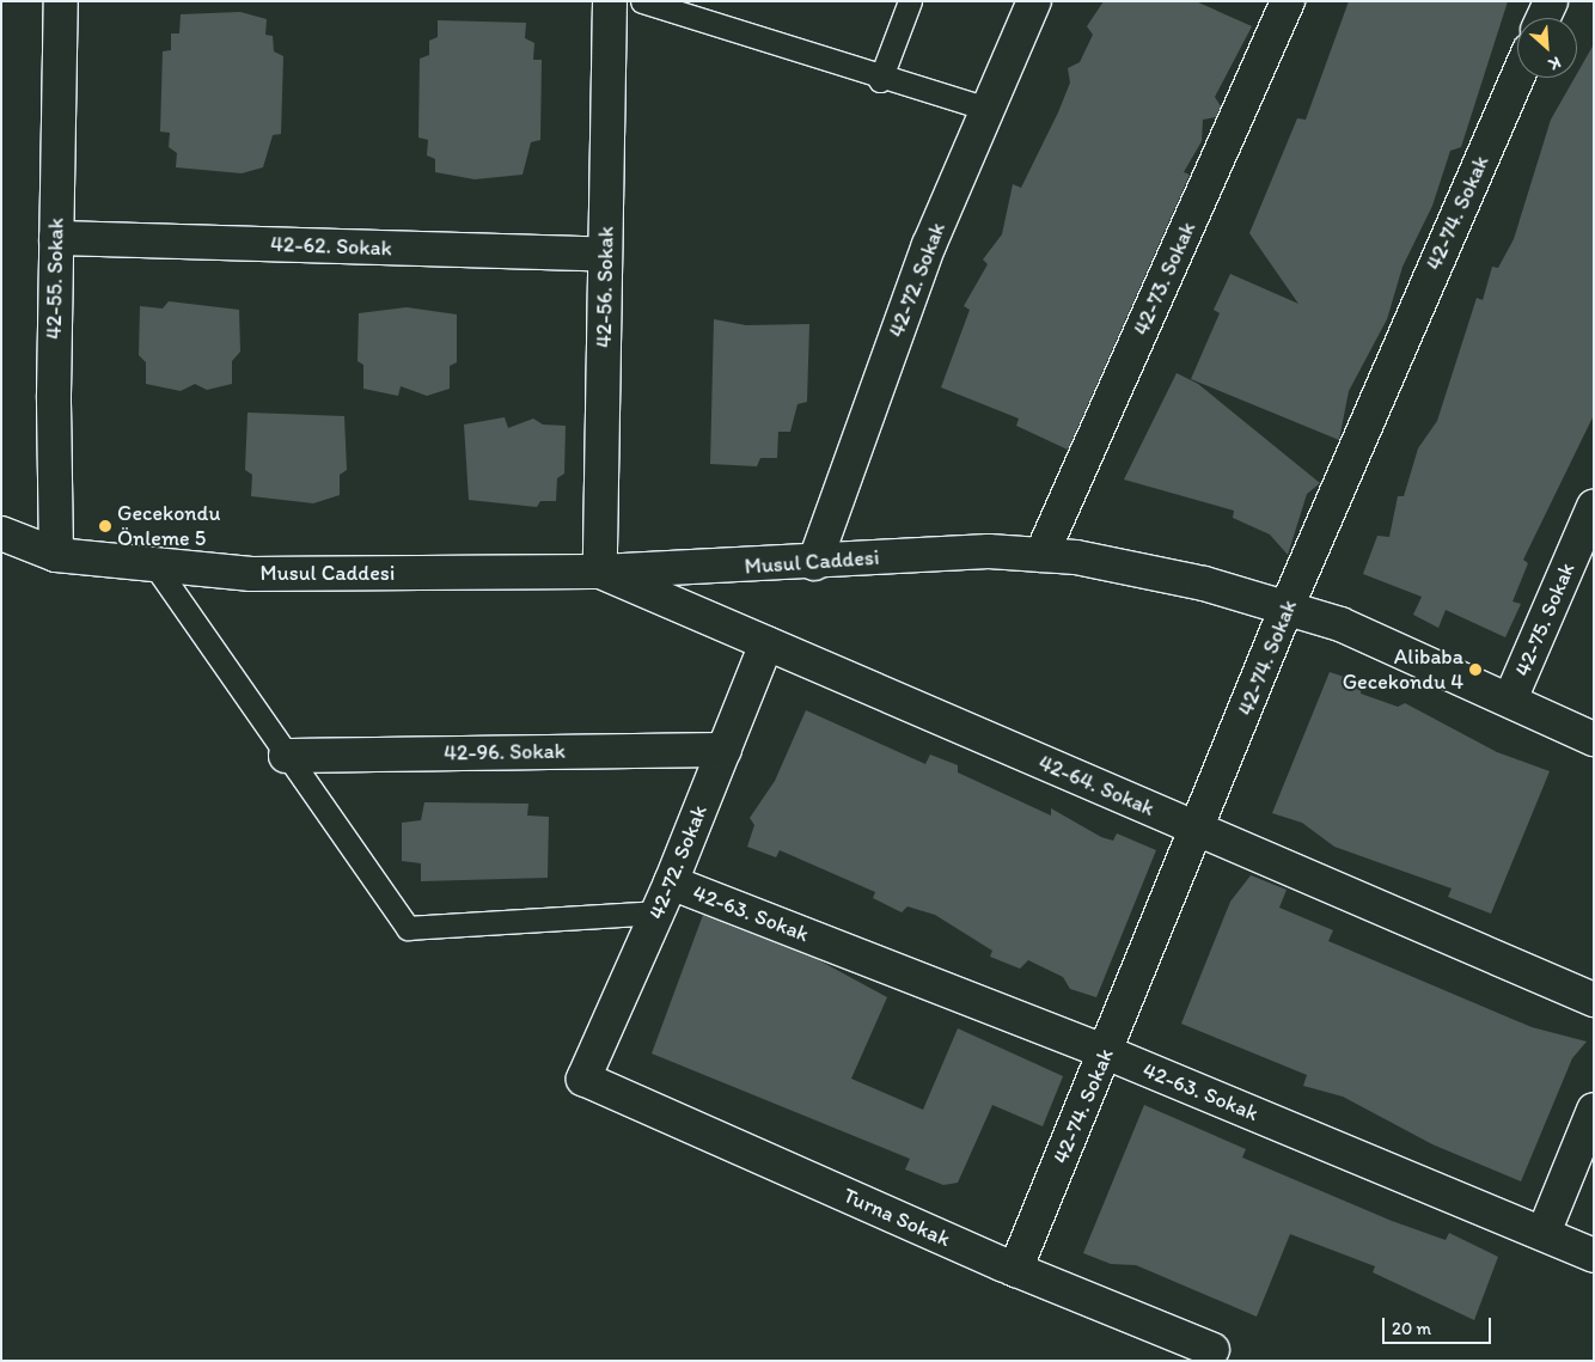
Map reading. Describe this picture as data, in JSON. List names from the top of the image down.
{
  "streets": {
    "street": [
      "42-74. Sokak",
      "42-62. Sokak",
      "42-55. Sokak",
      "42-73. Sokak",
      "42-72. Sokak",
      "42-56. Sokak",
      "Musul Caddesi",
      "42-75. Sokak",
      "42-96. Sokak",
      "42-64. Sokak",
      "42-63. Sokak",
      "Turna Sokak"
    ]
  },
  "crossings": [
    ["42-74. Sokak", "Musul Caddesi"],
    ["42-74. Sokak", "42-64. Sokak"],
    ["42-74. Sokak", "42-63. Sokak"],
    ["42-74. Sokak", "Turna Sokak"],
    ["42-62. Sokak", "42-55. Sokak"],
    ["42-62. Sokak", "42-56. Sokak"],
    ["42-55. Sokak", "Musul Caddesi"],
    ["42-73. Sokak", "Musul Caddesi"],
    ["42-72. Sokak", "Musul Caddesi"],
    ["42-72. Sokak", "42-96. Sokak"],
    ["42-72. Sokak", "42-64. Sokak"],
    ["42-72. Sokak", "42-63. Sokak"],
    ["42-72. Sokak", "Turna Sokak"],
    ["42-56. Sokak", "Musul Caddesi"],
    ["42-56. Sokak", "42-64. Sokak"],
    ["Musul Caddesi", "42-75. Sokak"],
    ["Musul Caddesi", "42-64. Sokak"]
  ],
  "places": ["Gecekondu Önleme 5", "Alibaba Gecekondu 4"],
  "scale_bar": "20 m",
  "north": "bottom right"
}
